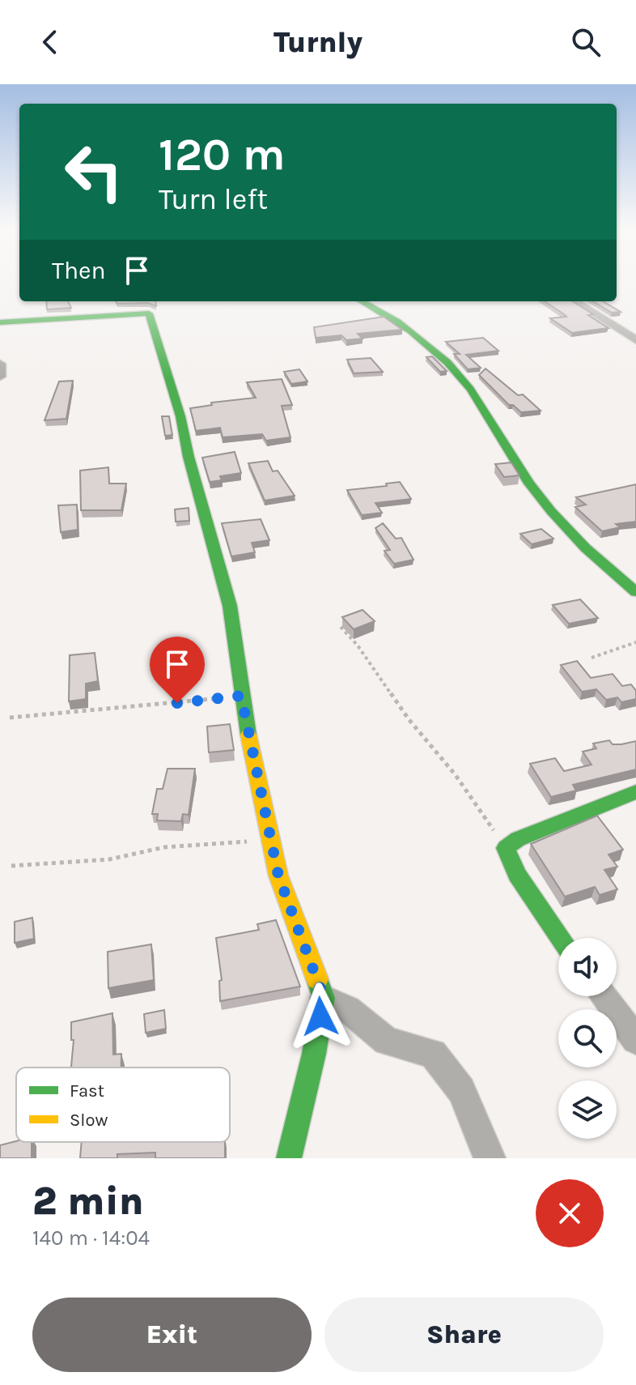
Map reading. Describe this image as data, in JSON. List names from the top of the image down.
{
  "legend": ["Fast", "Slow"],
  "page": {
    "header": "Turnly",
    "turn": ["120 m", "Turn left"],
    "then": "Then",
    "heading": ["2 min", "140 m · 14:04"],
    "buttons": ["Exit", "Share"]
  }
}
